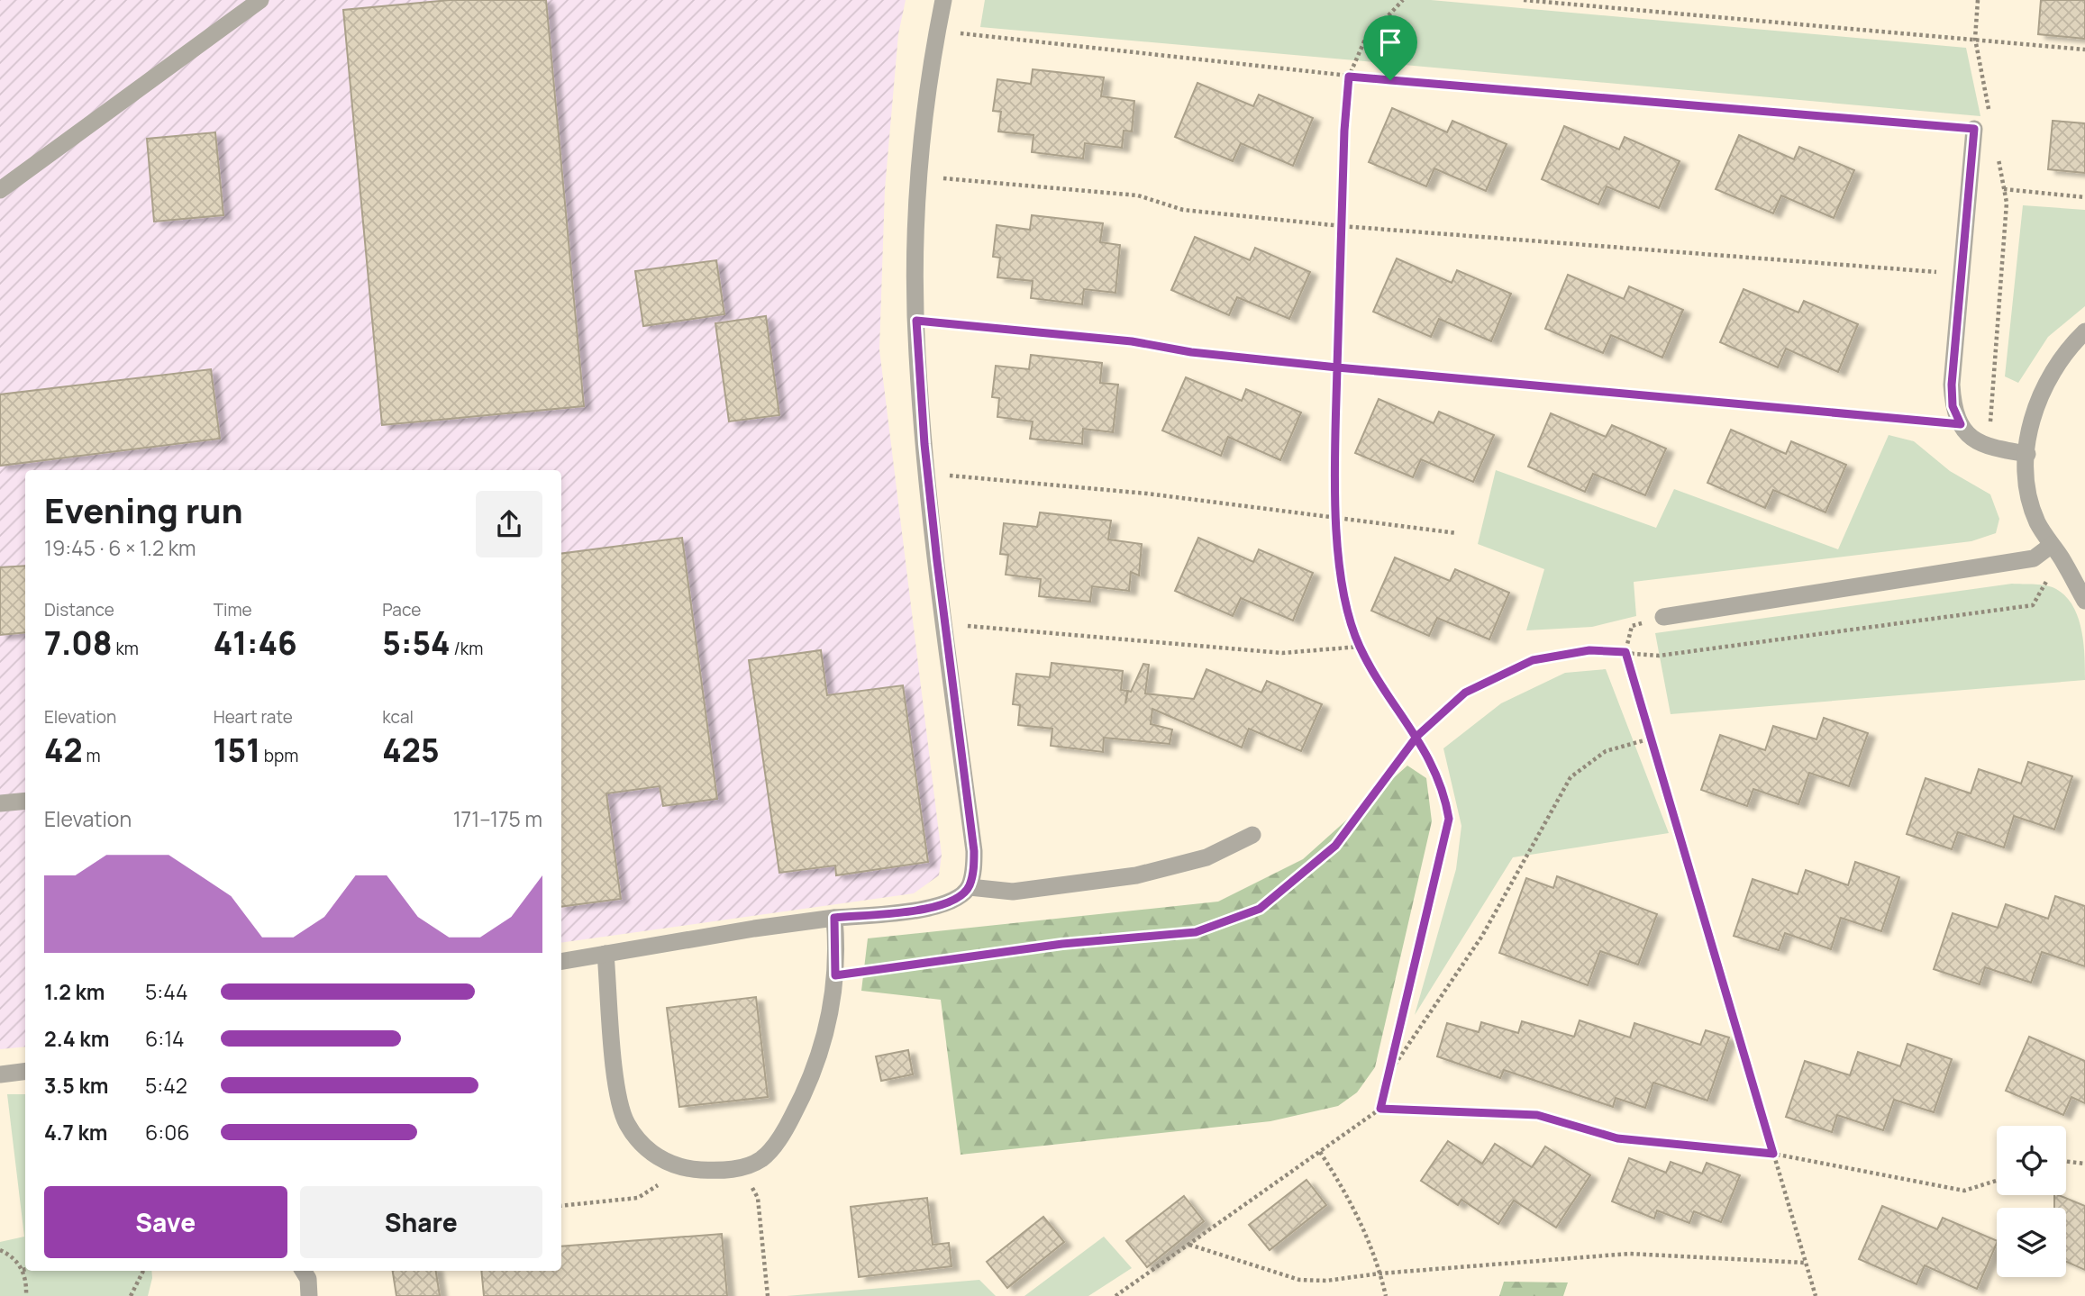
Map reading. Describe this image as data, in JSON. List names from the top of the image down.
{
  "page": {
    "heading": ["Evening run", "19:45 · 6 × 1.2 km"],
    "stats": [
      ["Distance", "7.08 km"],
      ["Time", "41:46"],
      ["Pace", "5:54 /km"],
      ["Elevation", "42 m"],
      ["Heart rate", "151 bpm"],
      ["kcal", "425"]
    ],
    "chart": ["Elevation", "171–175 m"],
    "list": [
      {
        "name": "1.2 km",
        "note": "5:44"
      },
      {
        "name": "2.4 km",
        "note": "6:14"
      },
      {
        "name": "3.5 km",
        "note": "5:42"
      },
      {
        "name": "4.7 km",
        "note": "6:06"
      }
    ],
    "buttons": ["Save", "Share"]
  }
}
